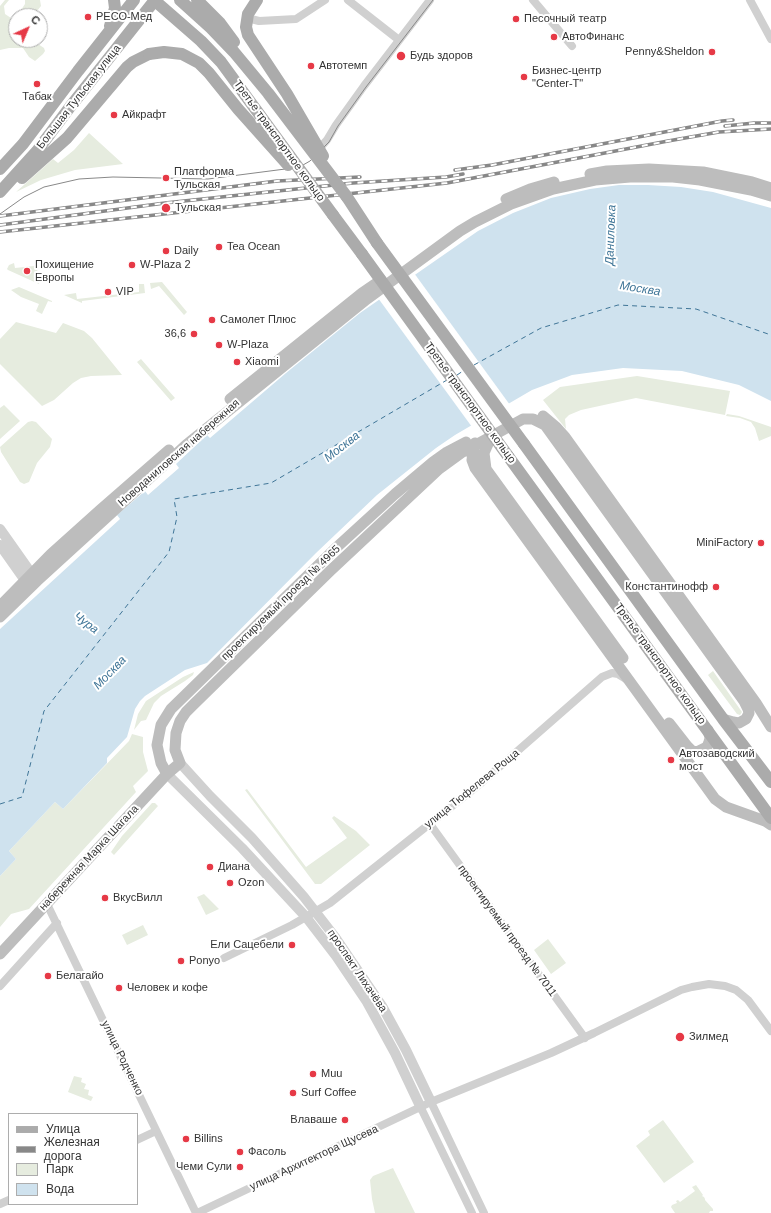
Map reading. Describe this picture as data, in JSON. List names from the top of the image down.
{
  "streets": {
    "main road": [
      "Большая Тульская улица",
      "Третье транспортное кольцо",
      "Новоданиловская набережная",
      "проектируемый проезд № 4965",
      "набережная Марка Шагала"
    ],
    "street": [
      "улица Тюфелева Роща",
      "проектируемый проезд № 7011",
      "проспект Лихачёва",
      "улица Родченко",
      "улица Архитектора Щусева"
    ]
  },
  "crossings": [
    ["Большая Тульская улица", "Третье транспортное кольцо"],
    ["проектируемый проезд № 4965", "набережная Марка Шагала"],
    ["проектируемый проезд № 4965", "проспект Лихачёва"],
    ["улица Тюфелева Роща", "проектируемый проезд № 7011"],
    ["улица Тюфелева Роща", "проспект Лихачёва"],
    ["набережная Марка Шагала", "проспект Лихачёва"],
    ["набережная Марка Шагала", "улица Родченко"],
    ["проектируемый проезд № 7011", "улица Архитектора Щусева"],
    ["проспект Лихачёва", "улица Архитектора Щусева"],
    ["улица Родченко", "улица Архитектора Щусева"]
  ],
  "water": ["Даниловка", "Москва", "Чура"],
  "places": [
    "РЕСО-Мед",
    "Песочный театр",
    "АвтоФинанс",
    "Penny&Sheldon",
    "Будь здоров",
    "Автотемп",
    "Бизнес-центр \"Center-T\"",
    "Табак",
    "Айкрафт",
    "Платформа Тульская",
    "Тульская",
    "Tea Ocean",
    "Daily",
    "W-Plaza 2",
    "Похищение Европы",
    "VIP",
    "Самолет Плюс",
    "36,6",
    "W-Plaza",
    "Xiaomi",
    "MiniFactory",
    "Константинофф",
    "Автозаводский мост",
    "Диана",
    "Ozon",
    "ВкусВилл",
    "Ели Сацебели",
    "Ponyo",
    "Белагайо",
    "Человек и кофе",
    "Зилмед",
    "Muu",
    "Surf Coffee",
    "Влаваше",
    "Billins",
    "Фасоль",
    "Чеми Сули"
  ],
  "legend": [
    "Улица",
    "Железная дорога",
    "Парк",
    "Вода"
  ],
  "north": "top right"
}
